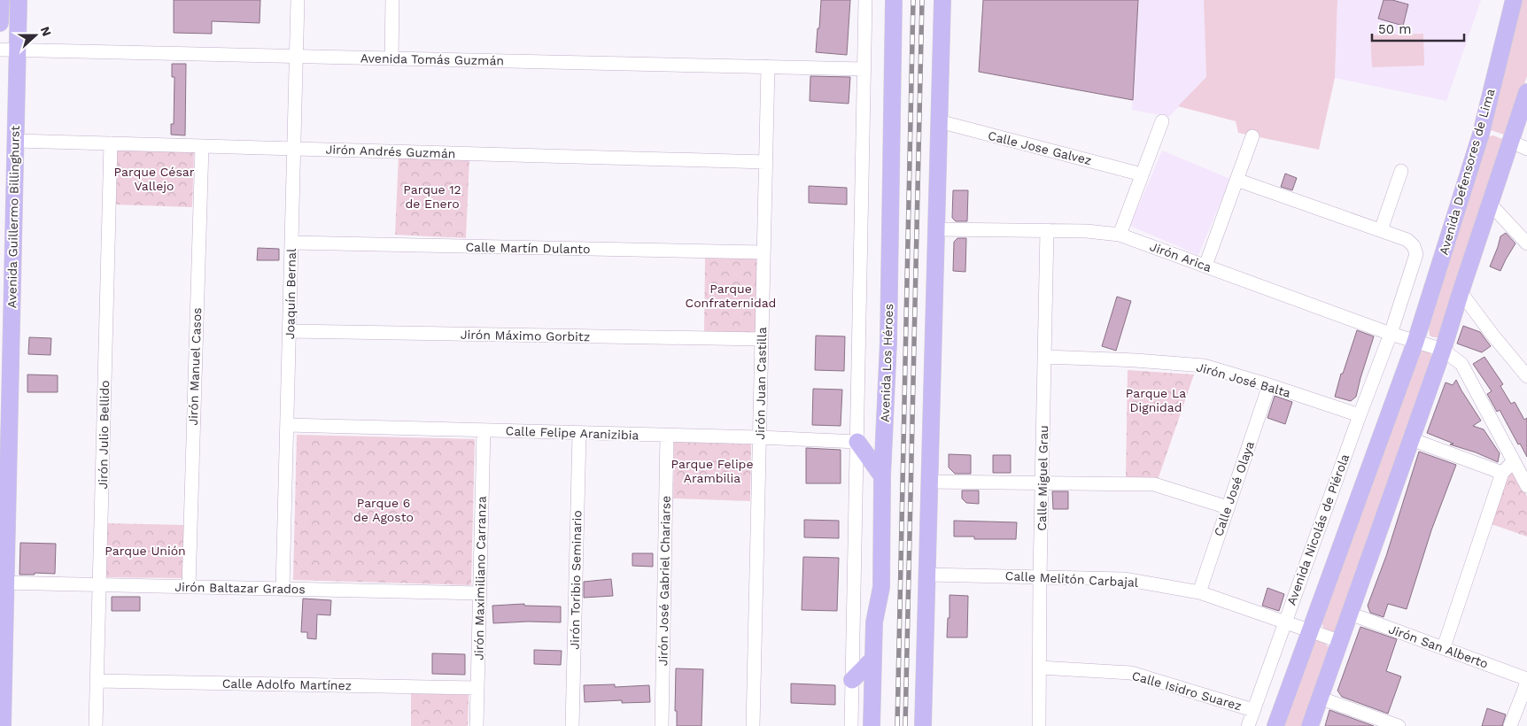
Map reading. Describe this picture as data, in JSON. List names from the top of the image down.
{
  "streets": {
    "main road": ["Avenida Defensores de Lima", "Avenida Guillermo Billinghurst", "Avenida Los Héroes"],
    "street": [
      "Avenida Tomás Guzmán",
      "Calle Jose Galvez",
      "Jirón Andrés Guzmán",
      "Calle Martín Dulanto",
      "Jirón Arica",
      "Joaquín Bernal",
      "Jirón Máximo Gorbitz",
      "Jirón Manuel Casos",
      "Jirón José Balta",
      "Jirón Juan Castilla",
      "Calle Felipe Aranizibia",
      "Jirón Julio Bellido",
      "Calle Miguel Grau",
      "Calle José Olaya",
      "Avenida Nicolás de Piérola",
      "Jirón Maximiliano Carranza",
      "Calle Melitón Carbajal",
      "Jirón Toribio Seminario",
      "Jirón José Gabriel Chariarse",
      "Jirón Baltazar Grados",
      "Jirón San Alberto",
      "Calle Adolfo Martínez",
      "Calle Isidro Suarez"
    ]
  },
  "crossings": [
    ["Avenida Tomás Guzmán", "Avenida Guillermo Billinghurst"],
    ["Avenida Tomás Guzmán", "Joaquín Bernal"],
    ["Avenida Tomás Guzmán", "Jirón Juan Castilla"],
    ["Jirón Andrés Guzmán", "Avenida Guillermo Billinghurst"],
    ["Jirón Andrés Guzmán", "Joaquín Bernal"],
    ["Jirón Andrés Guzmán", "Jirón Manuel Casos"],
    ["Jirón Andrés Guzmán", "Jirón Juan Castilla"],
    ["Jirón Andrés Guzmán", "Jirón Julio Bellido"],
    ["Avenida Defensores de Lima", "Jirón Arica"],
    ["Avenida Guillermo Billinghurst", "Jirón Baltazar Grados"],
    ["Calle Martín Dulanto", "Joaquín Bernal"],
    ["Calle Martín Dulanto", "Jirón Juan Castilla"],
    ["Jirón Arica", "Calle Miguel Grau"],
    ["Jirón Arica", "Avenida Nicolás de Piérola"],
    ["Joaquín Bernal", "Jirón Máximo Gorbitz"],
    ["Joaquín Bernal", "Calle Felipe Aranizibia"],
    ["Joaquín Bernal", "Jirón Baltazar Grados"],
    ["Jirón Máximo Gorbitz", "Jirón Juan Castilla"],
    ["Jirón Manuel Casos", "Jirón Baltazar Grados"],
    ["Jirón José Balta", "Calle Miguel Grau"],
    ["Jirón José Balta", "Calle José Olaya"],
    ["Jirón José Balta", "Avenida Nicolás de Piérola"],
    ["Jirón Juan Castilla", "Calle Felipe Aranizibia"],
    ["Calle Felipe Aranizibia", "Jirón Maximiliano Carranza"],
    ["Calle Felipe Aranizibia", "Jirón Toribio Seminario"],
    ["Calle Felipe Aranizibia", "Jirón José Gabriel Chariarse"],
    ["Jirón Julio Bellido", "Jirón Baltazar Grados"],
    ["Jirón Julio Bellido", "Calle Adolfo Martínez"],
    ["Calle Miguel Grau", "Calle Melitón Carbajal"],
    ["Calle Miguel Grau", "Calle Isidro Suarez"],
    ["Calle José Olaya", "Calle Melitón Carbajal"],
    ["Avenida Nicolás de Piérola", "Calle Melitón Carbajal"],
    ["Avenida Nicolás de Piérola", "Calle Isidro Suarez"],
    ["Jirón Maximiliano Carranza", "Jirón Baltazar Grados"],
    ["Jirón Maximiliano Carranza", "Calle Adolfo Martínez"]
  ],
  "parks": [
    "Parque César Vallejo",
    "Parque 12 de Enero",
    "Parque Confraternidad",
    "Parque La Dignidad",
    "Parque Felipe Arambilia",
    "Parque 6 de Agosto",
    "Parque Unión"
  ],
  "scale_bar": "50 m",
  "north": "right"
}
